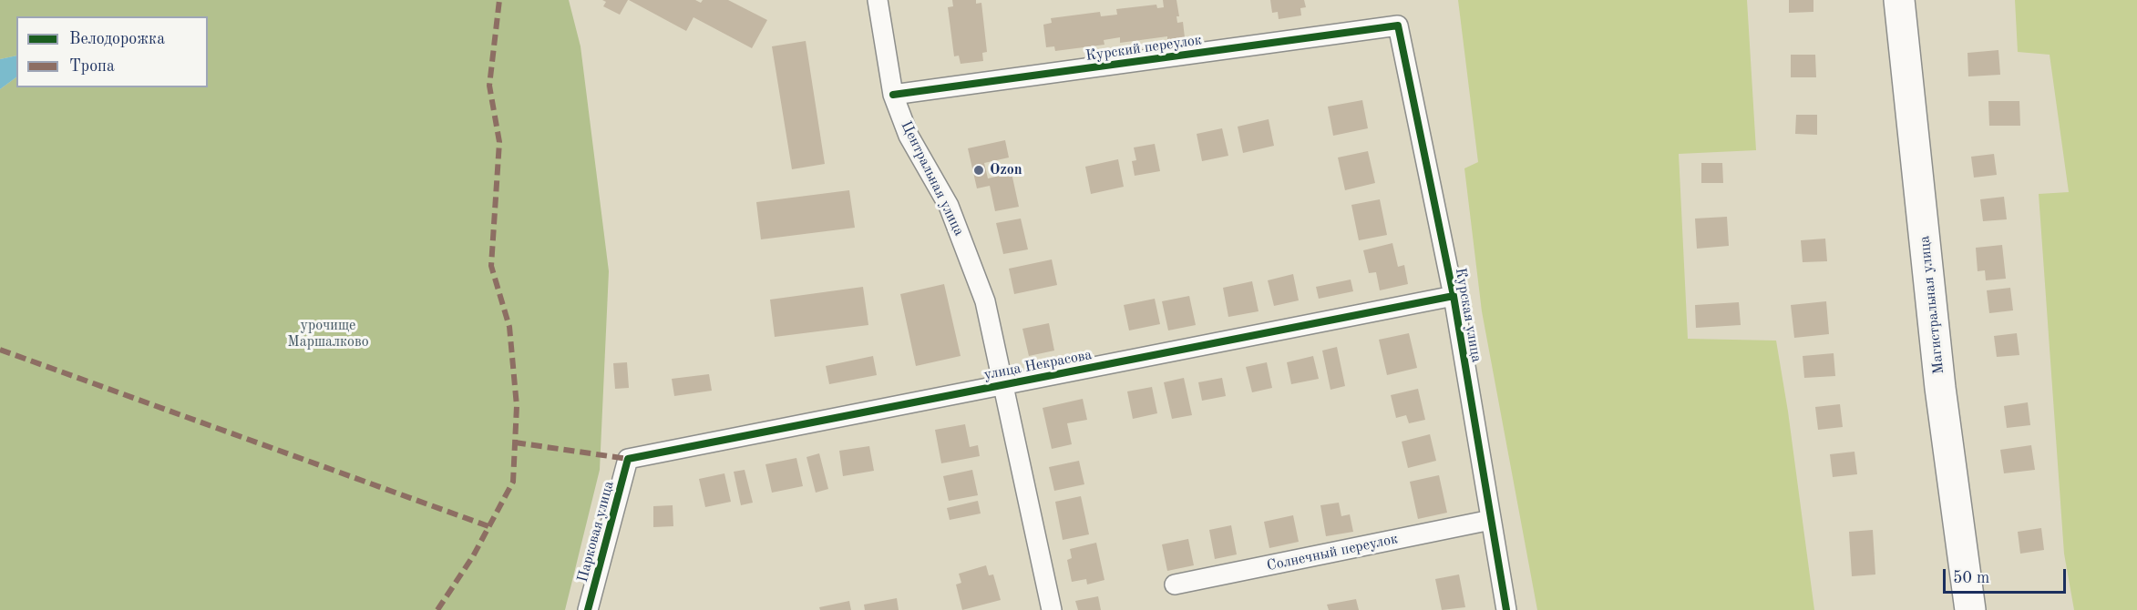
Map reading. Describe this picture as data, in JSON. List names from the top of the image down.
{
  "streets": {
    "highway": ["Магистральная улица"],
    "street": [
      "Курский переулок",
      "Центральная улица",
      "Курская улица",
      "улица Некрасова",
      "Парковая улица",
      "Солнечный переулок"
    ]
  },
  "crossings": [
    ["Курский переулок", "Центральная улица"],
    ["Курский переулок", "Курская улица"],
    ["Центральная улица", "улица Некрасова"],
    ["Курская улица", "улица Некрасова"],
    ["Курская улица", "Солнечный переулок"],
    ["улица Некрасова", "Парковая улица"]
  ],
  "parks": ["урочище Маршалково"],
  "places": ["Ozon"],
  "legend": ["Велодорожка", "Тропа"],
  "scale_bar": "50 m"
}
